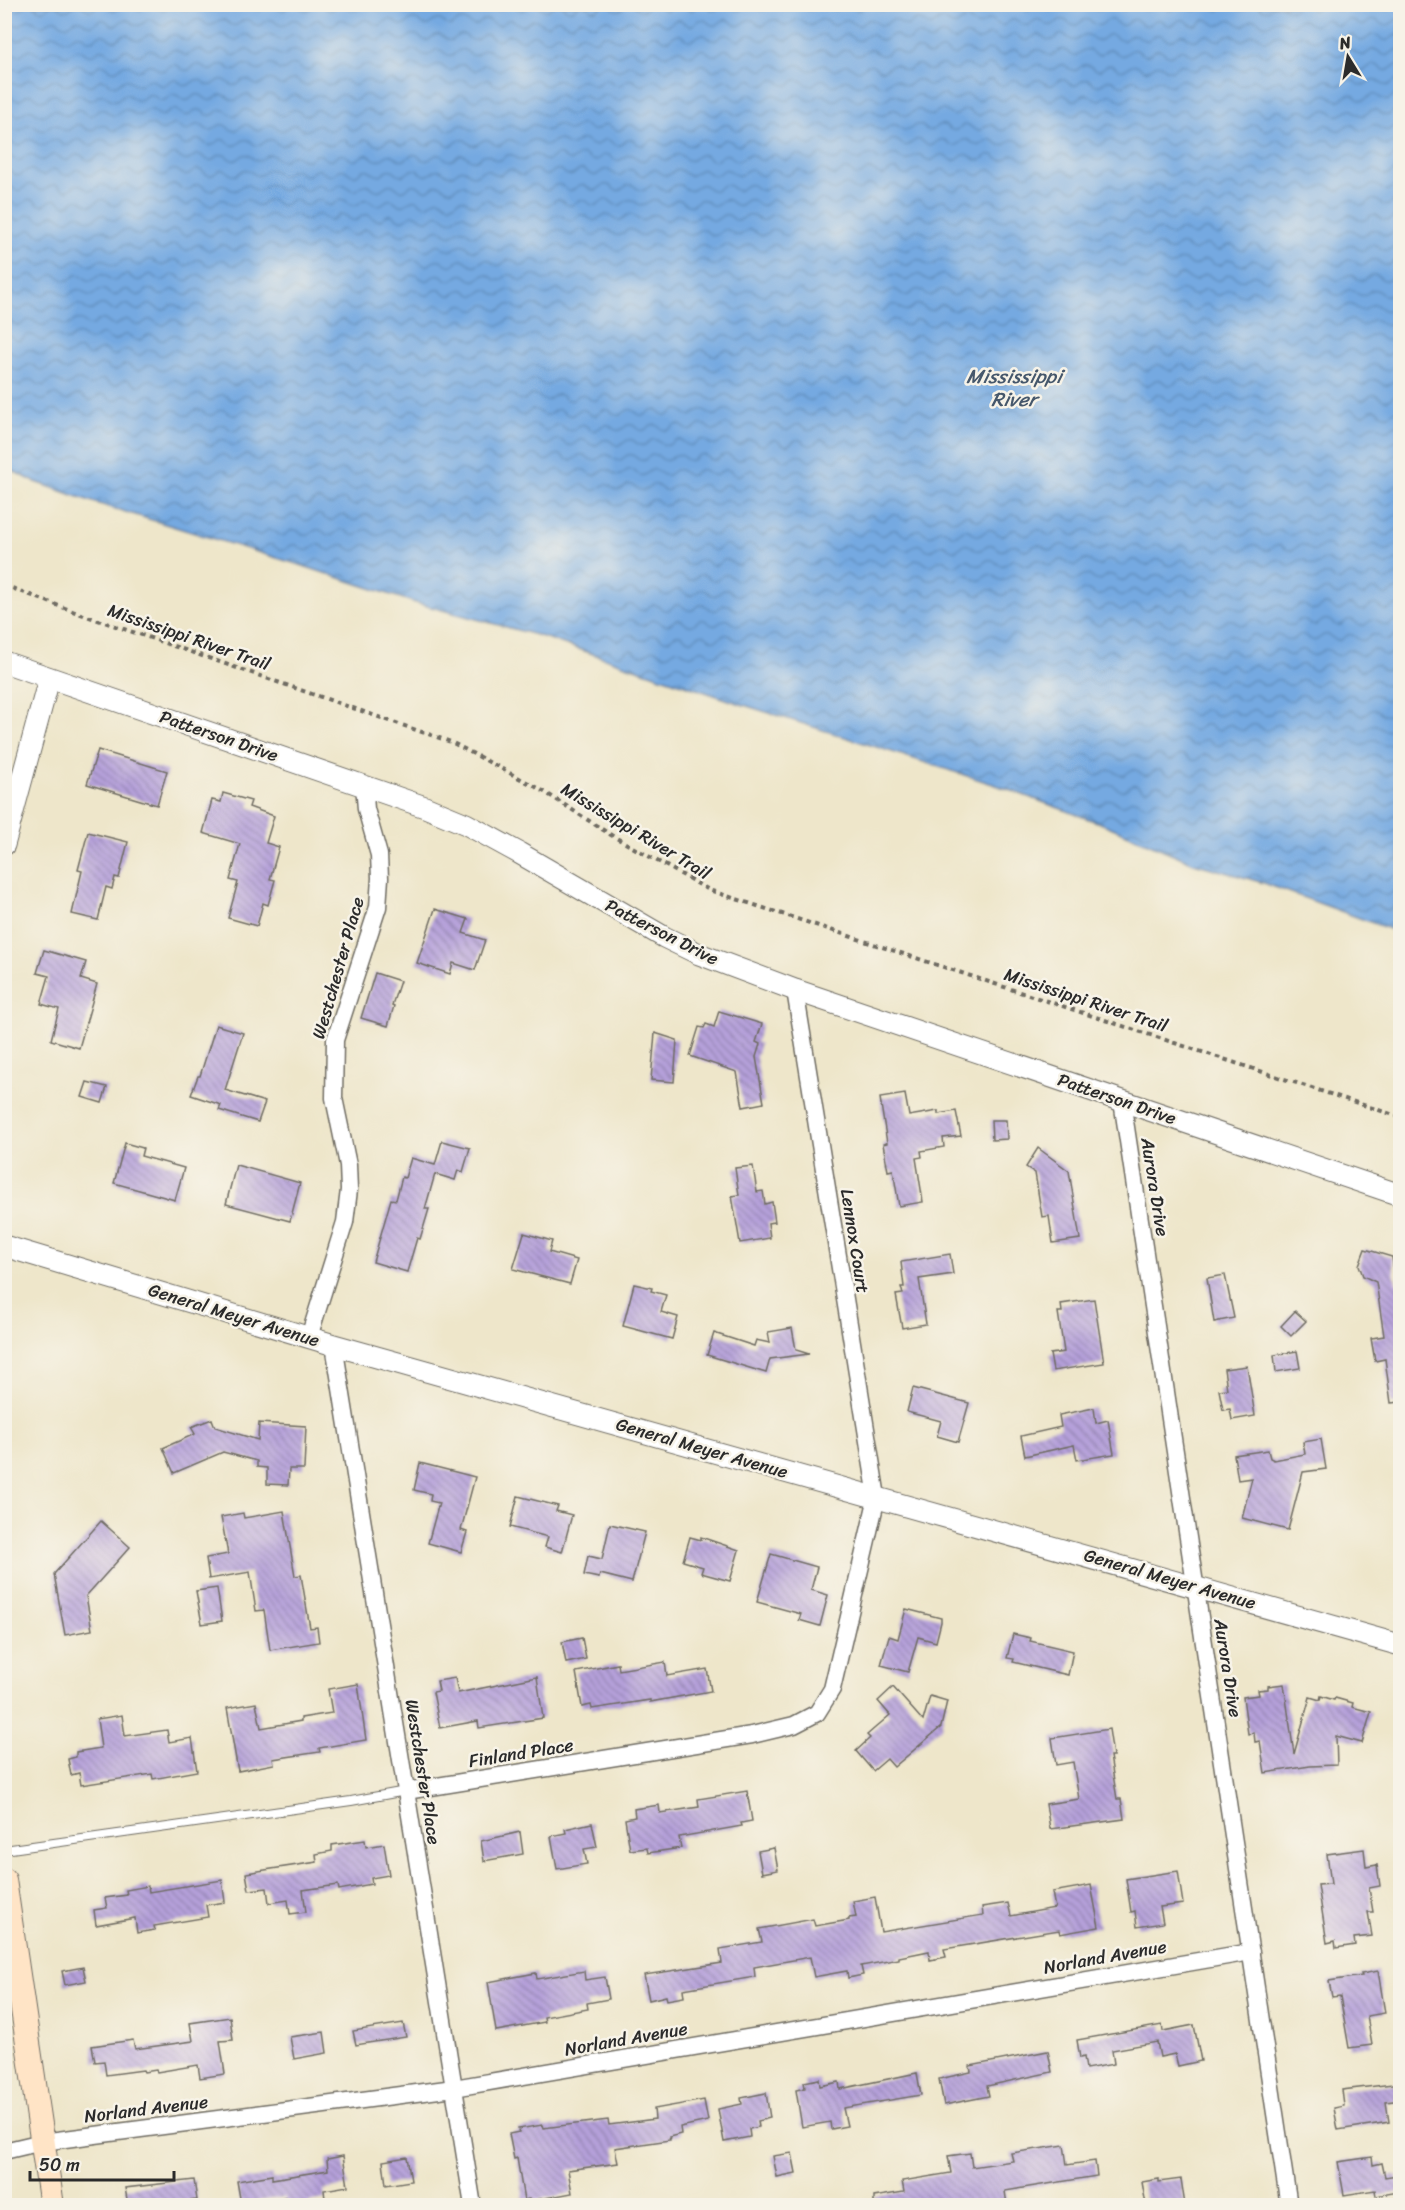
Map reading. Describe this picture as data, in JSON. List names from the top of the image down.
{
  "streets": {
    "street": [
      "Patterson Drive",
      "Westchester Place",
      "Aurora Drive",
      "Lennox Court",
      "General Meyer Avenue",
      "Finland Place",
      "Norland Avenue"
    ],
    "path": ["Mississippi River Trail"]
  },
  "crossings": [
    ["Patterson Drive", "Westchester Place"],
    ["Patterson Drive", "Aurora Drive"],
    ["Patterson Drive", "Lennox Court"],
    ["Westchester Place", "General Meyer Avenue"],
    ["Westchester Place", "Finland Place"],
    ["Westchester Place", "Norland Avenue"],
    ["Aurora Drive", "General Meyer Avenue"],
    ["Aurora Drive", "Norland Avenue"],
    ["Lennox Court", "General Meyer Avenue"],
    ["Lennox Court", "Finland Place"],
    ["General Meyer Avenue", "Finland Place"]
  ],
  "water": ["Mississippi River"],
  "scale_bar": "50 m",
  "north": "top"
}
